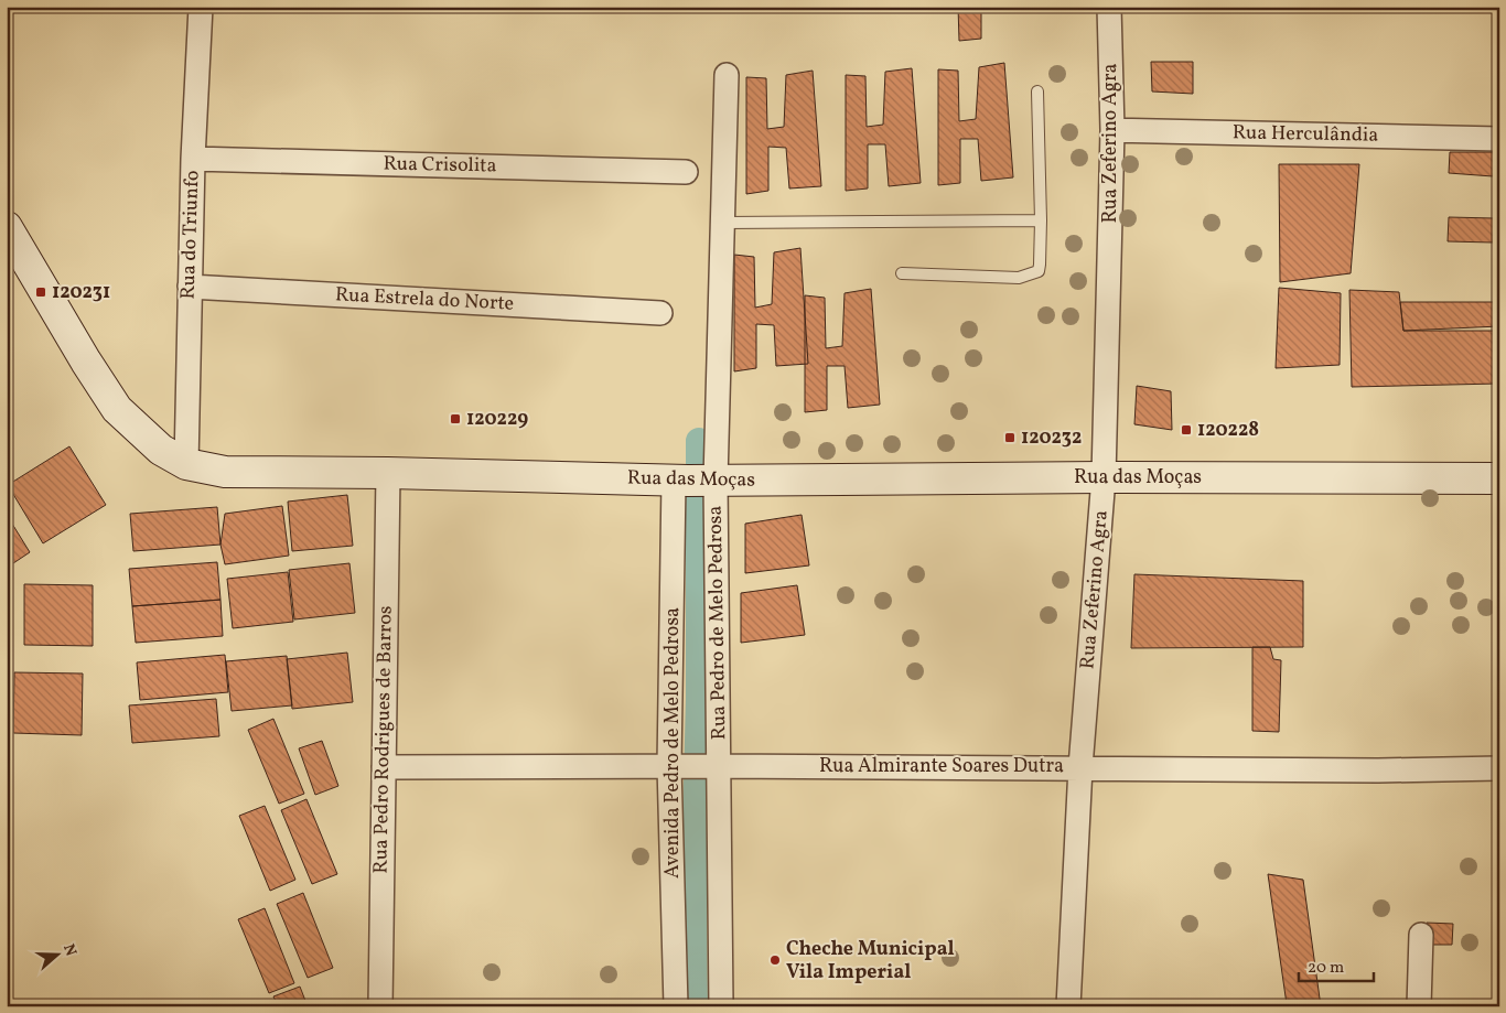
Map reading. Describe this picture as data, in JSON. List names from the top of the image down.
{
  "streets": {
    "street": [
      "Rua Herculândia",
      "Rua Zeferino Agra",
      "Rua Crisolita",
      "Rua do Triunfo",
      "Rua Estrela do Norte",
      "Rua das Moças",
      "Rua Pedro de Melo Pedrosa",
      "Rua Pedro Rodrigues de Barros",
      "Avenida Pedro de Melo Pedrosa",
      "Rua Almirante Soares Dutra"
    ]
  },
  "crossings": [
    ["Rua Herculândia", "Rua Zeferino Agra"],
    ["Rua Zeferino Agra", "Rua das Moças"],
    ["Rua Zeferino Agra", "Rua Almirante Soares Dutra"],
    ["Rua Crisolita", "Rua do Triunfo"],
    ["Rua do Triunfo", "Rua Estrela do Norte"],
    ["Rua do Triunfo", "Rua das Moças"],
    ["Rua das Moças", "Rua Pedro de Melo Pedrosa"],
    ["Rua das Moças", "Rua Pedro Rodrigues de Barros"],
    ["Rua das Moças", "Avenida Pedro de Melo Pedrosa"],
    ["Rua Pedro de Melo Pedrosa", "Avenida Pedro de Melo Pedrosa"],
    ["Rua Pedro de Melo Pedrosa", "Rua Almirante Soares Dutra"],
    ["Rua Pedro Rodrigues de Barros", "Rua Almirante Soares Dutra"],
    ["Avenida Pedro de Melo Pedrosa", "Rua Almirante Soares Dutra"]
  ],
  "places": {
    "transit": [
      "120231",
      "120229",
      "120228",
      "120232"
    ],
    "other": ["Cheche Municipal Vila Imperial"]
  },
  "scale_bar": "20 m",
  "north": "right"
}
